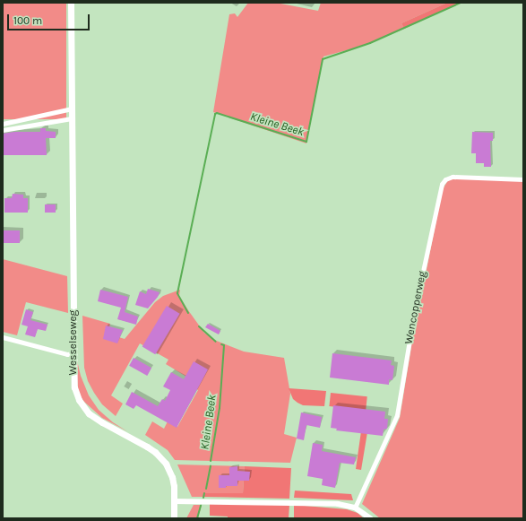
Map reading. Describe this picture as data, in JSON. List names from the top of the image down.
{
  "streets": {
    "main road": ["Wesselseweg"],
    "street": ["Wencopperweg"]
  },
  "water": ["Kleine Beek"],
  "scale_bar": "100 m"
}
